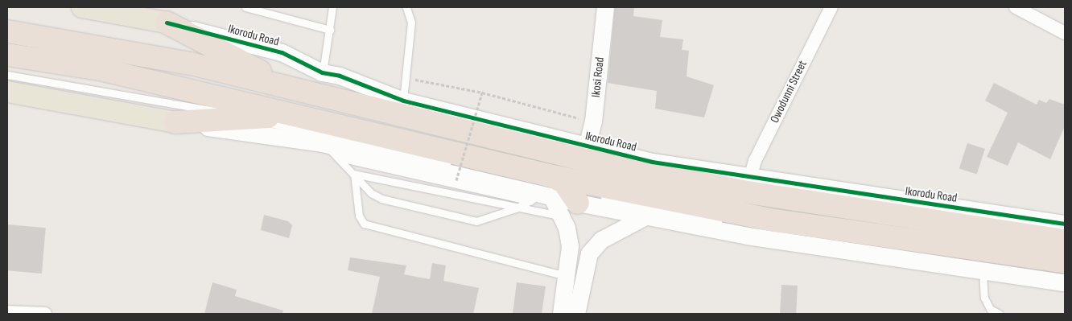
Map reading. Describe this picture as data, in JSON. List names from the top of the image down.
{
  "streets": {
    "highway": ["Ikorodu Road"],
    "street": ["Ikosi Road", "Owodunni Street"]
  },
  "crossings": [
    ["Ikorodu Road", "Ikosi Road"],
    ["Ikorodu Road", "Owodunni Street"]
  ]
}
